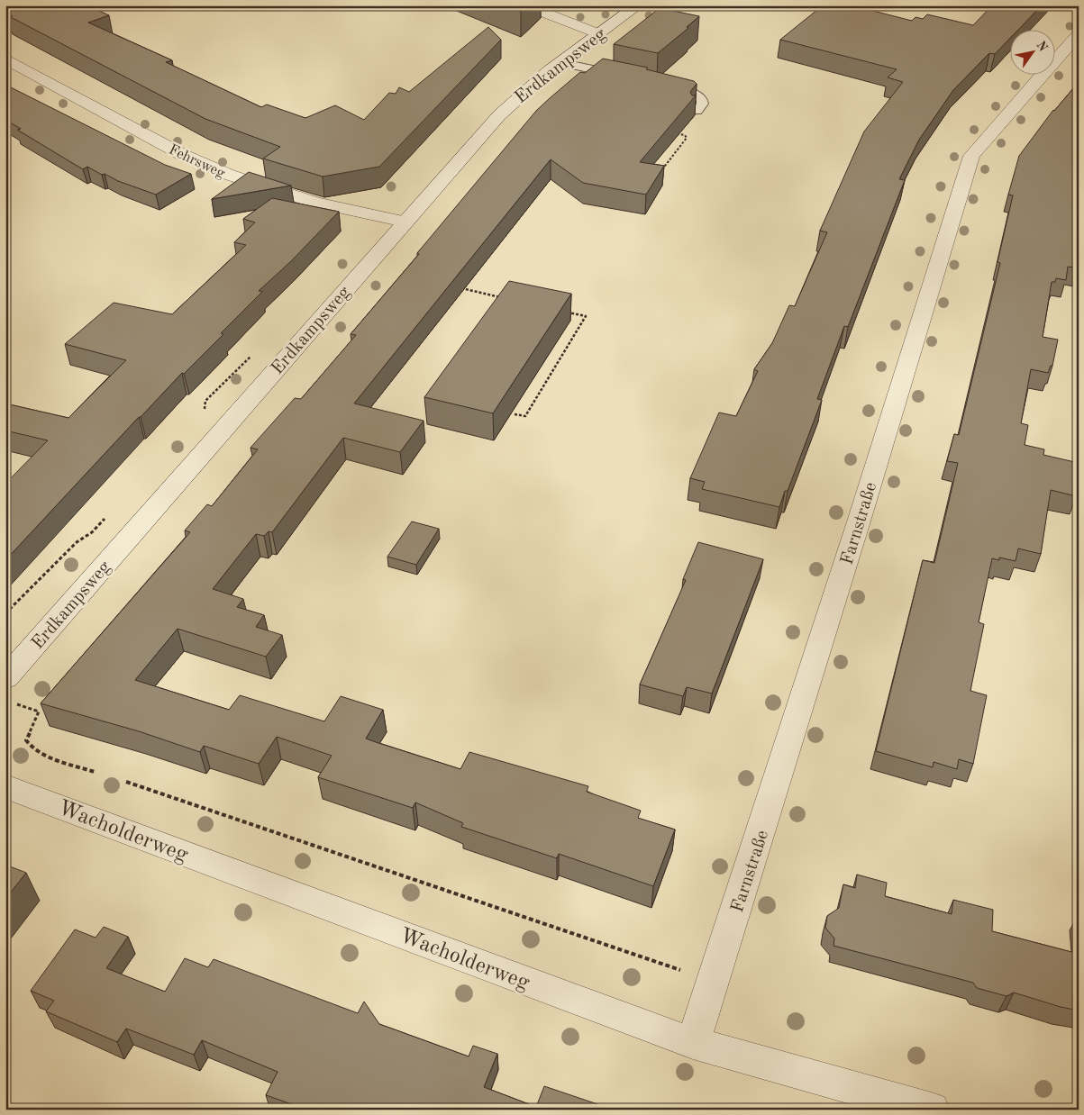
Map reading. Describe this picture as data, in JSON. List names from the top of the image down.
{
  "streets": {
    "street": [
      "Erdkampsweg",
      "Fehrsweg",
      "Farnstraße",
      "Wacholderweg"
    ]
  },
  "crossings": [
    ["Erdkampsweg", "Fehrsweg"],
    ["Farnstraße", "Wacholderweg"]
  ],
  "north": "top right"
}
